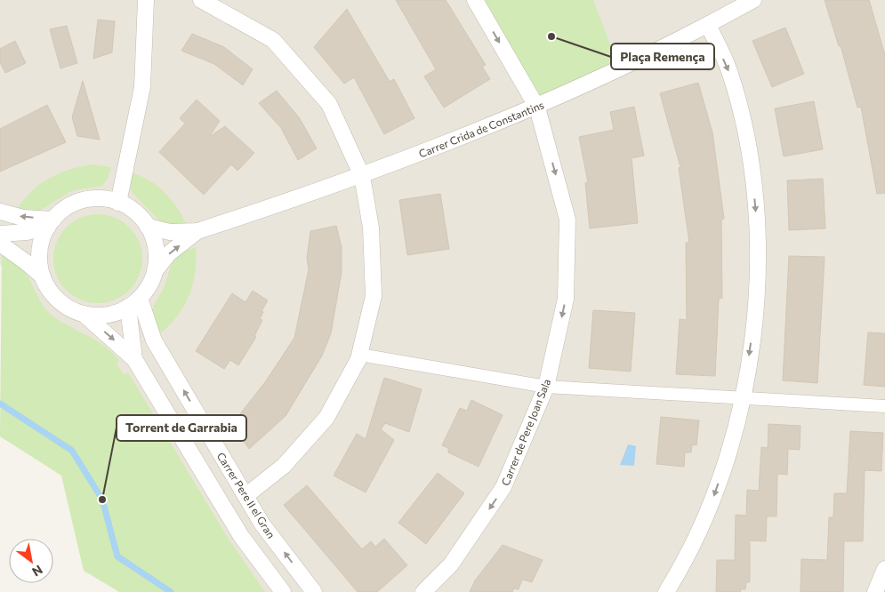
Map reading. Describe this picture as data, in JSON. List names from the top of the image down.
{
  "streets": {
    "street": ["Carrer Crida de Constantins", "Carrer de Pere Joan Sala", "Carrer Pere II el Gran"]
  },
  "crossings": [
    ["Carrer Crida de Constantins", "Carrer de Pere Joan Sala"],
    ["Carrer Crida de Constantins", "Carrer Pere II el Gran"]
  ],
  "one_way": ["Carrer de Pere Joan Sala"],
  "places": ["Plaça Remença", "Torrent de Garrabia"],
  "north": "bottom right"
}
